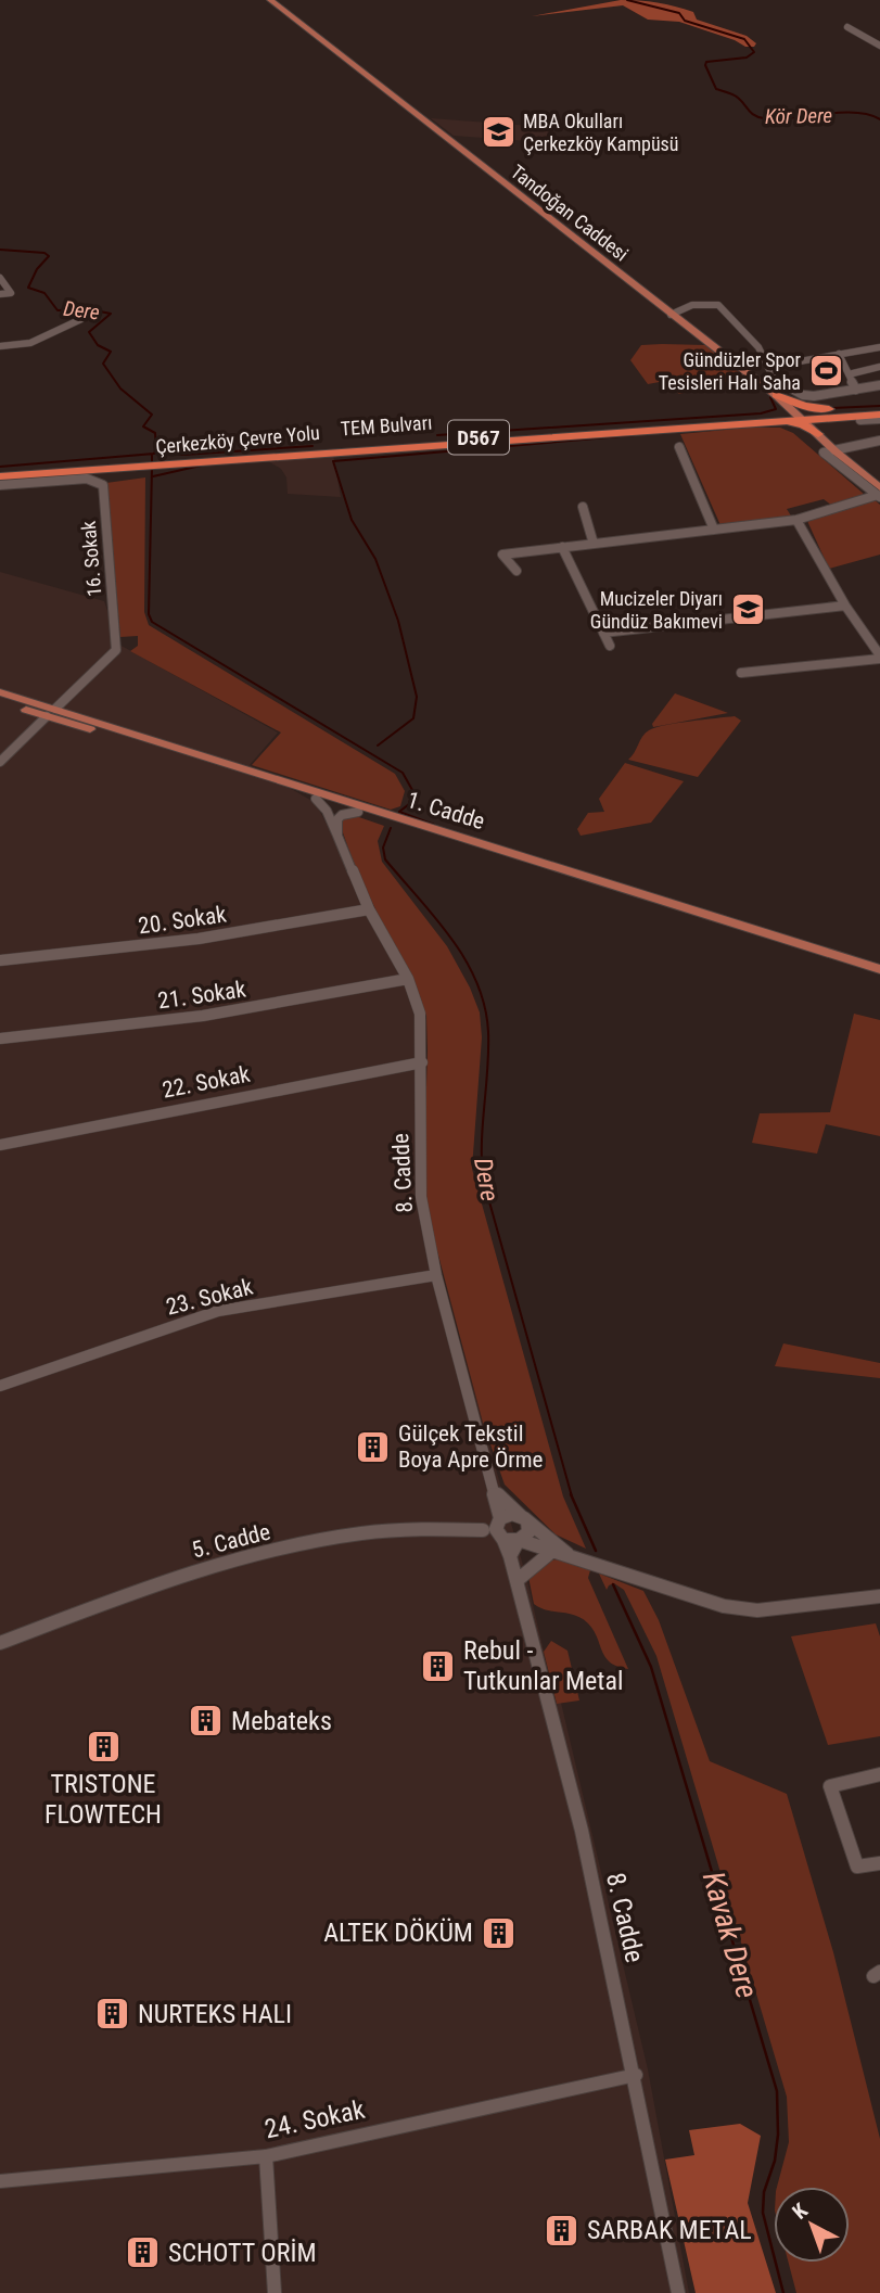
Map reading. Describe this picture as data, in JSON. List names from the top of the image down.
{
  "streets": {
    "highway": ["TEM Bulvarı", "D567", "Çerkezköy Çevre Yolu"],
    "main road": ["Tandoğan Caddesi", "1. Cadde"],
    "street": [
      "16. Sokak",
      "20. Sokak",
      "21. Sokak",
      "22. Sokak",
      "8. Cadde",
      "23. Sokak",
      "5. Cadde",
      "24. Sokak"
    ]
  },
  "crossings": [
    ["Tandoğan Caddesi", "TEM Bulvarı"],
    ["Tandoğan Caddesi", "D567"],
    ["TEM Bulvarı", "D567"],
    ["TEM Bulvarı", "Çerkezköy Çevre Yolu"],
    ["D567", "Çerkezköy Çevre Yolu"],
    ["16. Sokak", "1. Cadde"],
    ["1. Cadde", "8. Cadde"],
    ["20. Sokak", "8. Cadde"],
    ["21. Sokak", "8. Cadde"],
    ["22. Sokak", "8. Cadde"],
    ["8. Cadde", "23. Sokak"],
    ["8. Cadde", "5. Cadde"],
    ["8. Cadde", "24. Sokak"]
  ],
  "water": ["Kör Dere", "Dere", "Kavak Dere"],
  "places": {
    "school or university": ["MBA Okulları Çerkezköy Kampüsü", "Mucizeler Diyarı Gündüz Bakımevi"],
    "sports": ["Gündüzler Spor Tesisleri Halı Saha"],
    "building": [
      "Gülçek Tekstil Boya Apre Örme",
      "Rebul - Tutkunlar Metal",
      "Mebateks",
      "TRISTONE FLOWTECH",
      "ALTEK DÖKÜM",
      "NURTEKS HALI",
      "SARBAK METAL",
      "SCHOTT ORİM"
    ]
  },
  "north": "top left"
}
